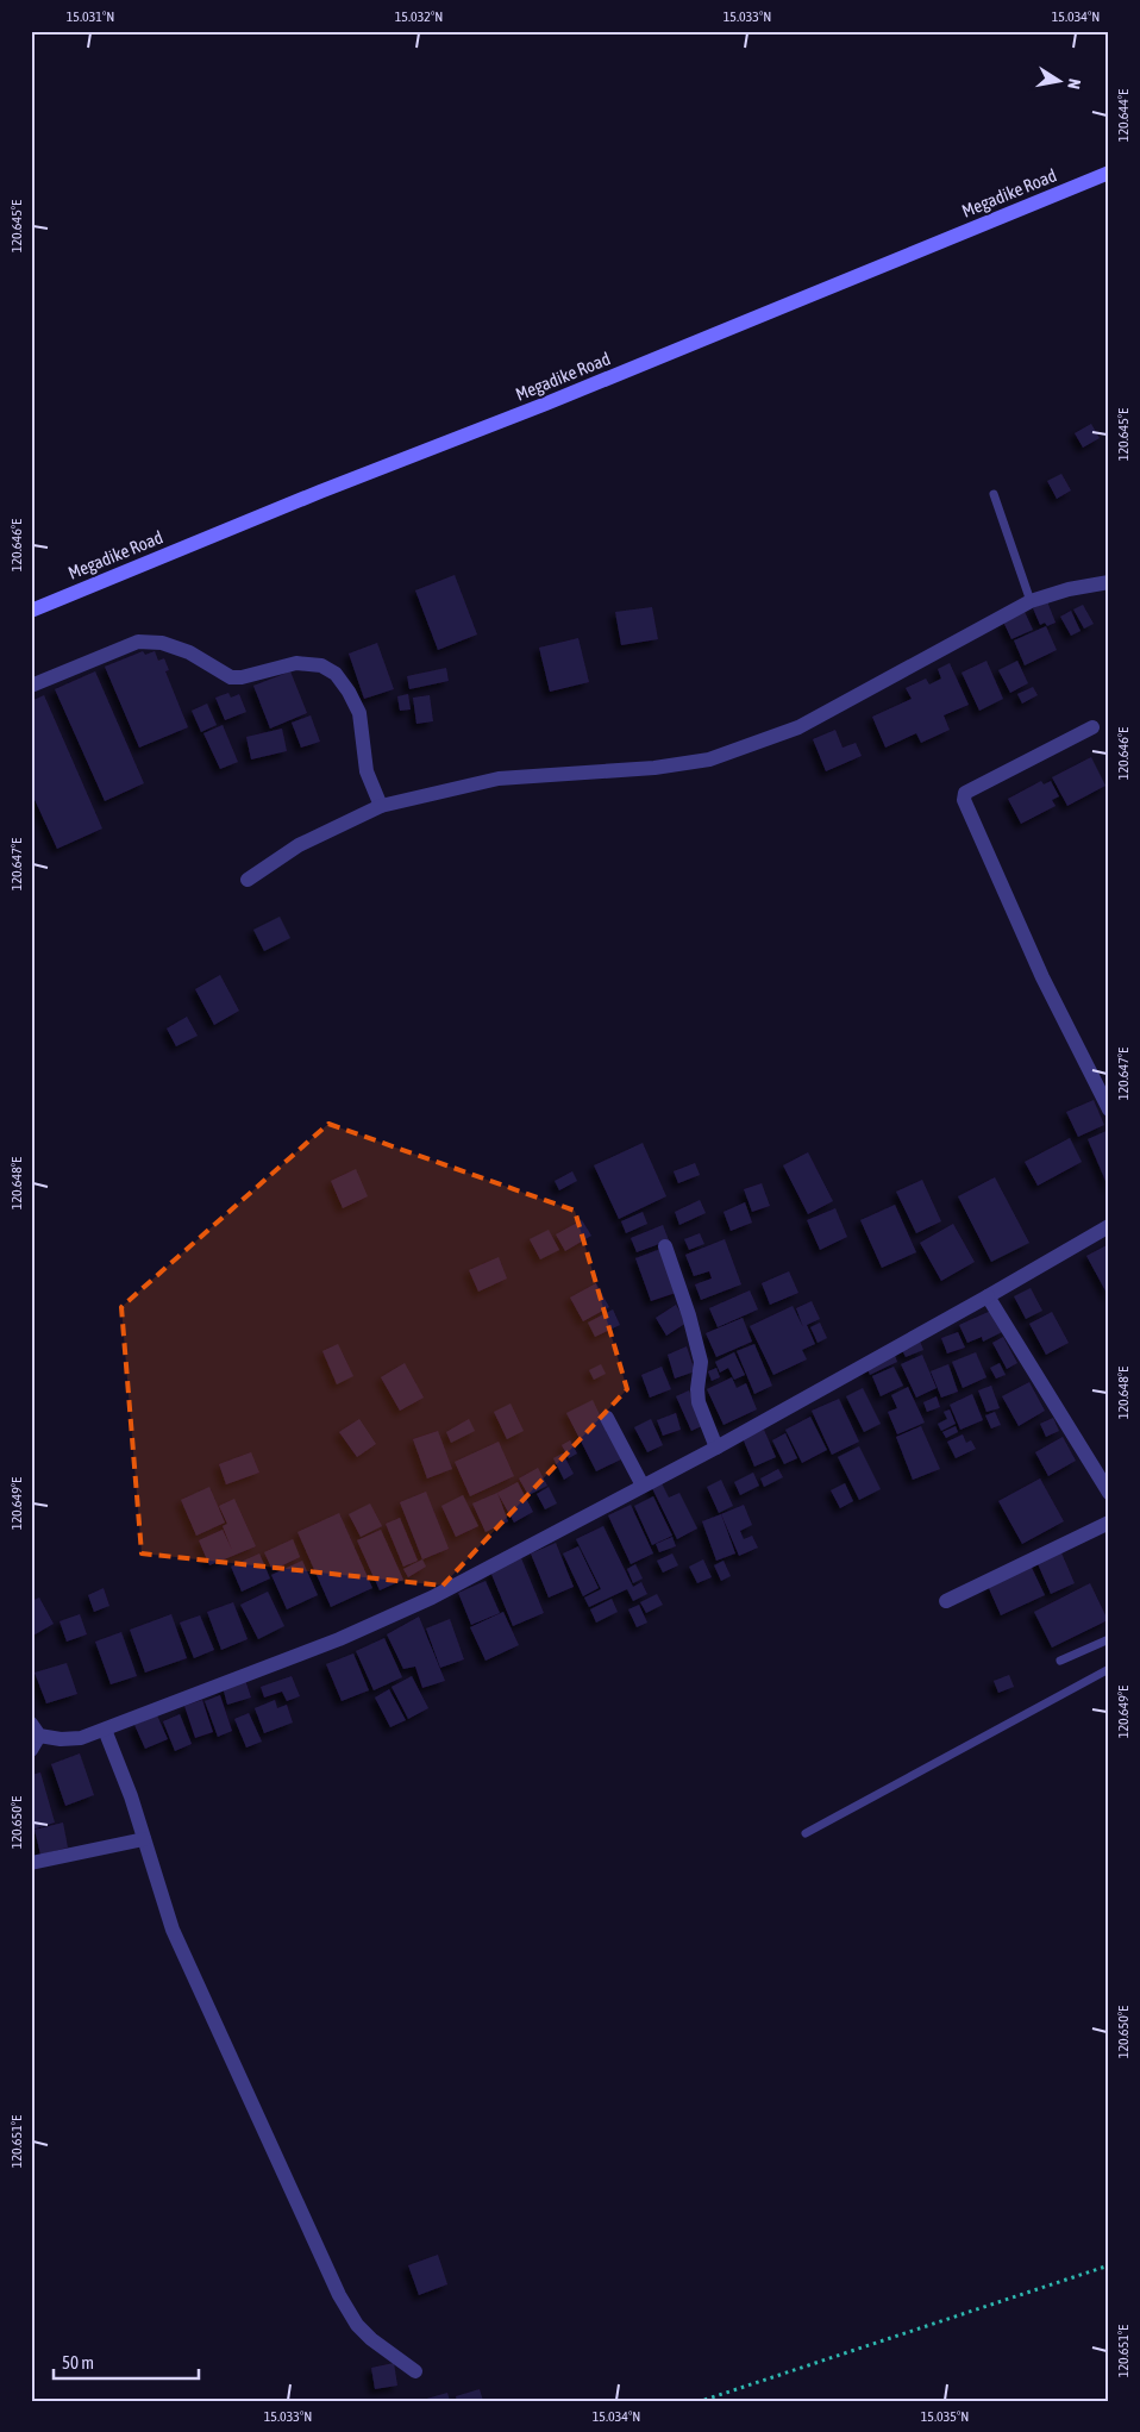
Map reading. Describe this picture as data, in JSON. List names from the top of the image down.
{
  "streets": {
    "main road": ["Megadike Road"]
  },
  "scale_bar": "50 m",
  "north": "right",
  "coordinates": [
    "15.031°N",
    "15.032°N",
    "15.033°N",
    "15.034°N",
    "120.644°E",
    "120.645°E",
    "120.646°E",
    "120.647°E",
    "120.648°E",
    "120.649°E",
    "120.650°E",
    "120.651°E",
    "15.035°N"
  ]
}
